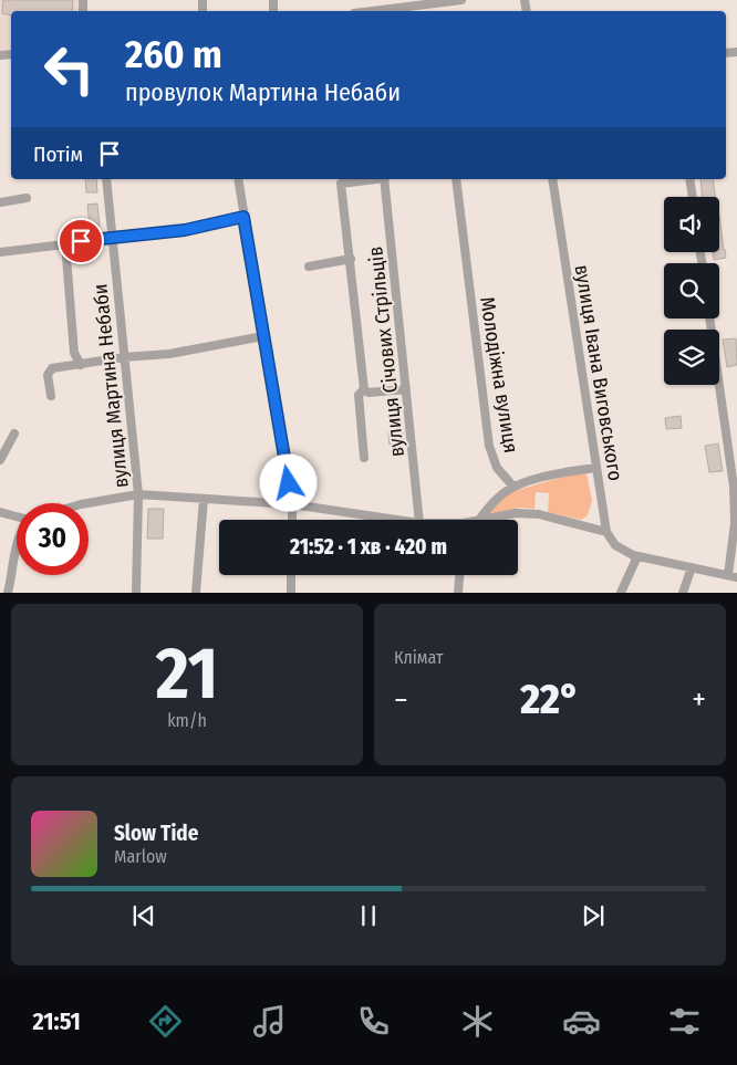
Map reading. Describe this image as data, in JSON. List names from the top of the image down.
{
  "streets": {
    "street": [
      "вулиця Січових Стрільців",
      "вулиця Івана Виговського",
      "Молодіжна вулиця",
      "вулиця Мартина Небаби"
    ]
  },
  "page": {
    "turn": ["260 m", "провулок Мартина Небаби"],
    "then": "Потім",
    "limit": "30",
    "trip": "21:52 · 1 хв · 420 m",
    "tile": [
      ["21", "km/h"],
      "Клімат"
    ],
    "heat": ["−", "22°", "+"],
    "song": ["Slow Tide", "Marlow"],
    "tabs": "21:51"
  }
}
